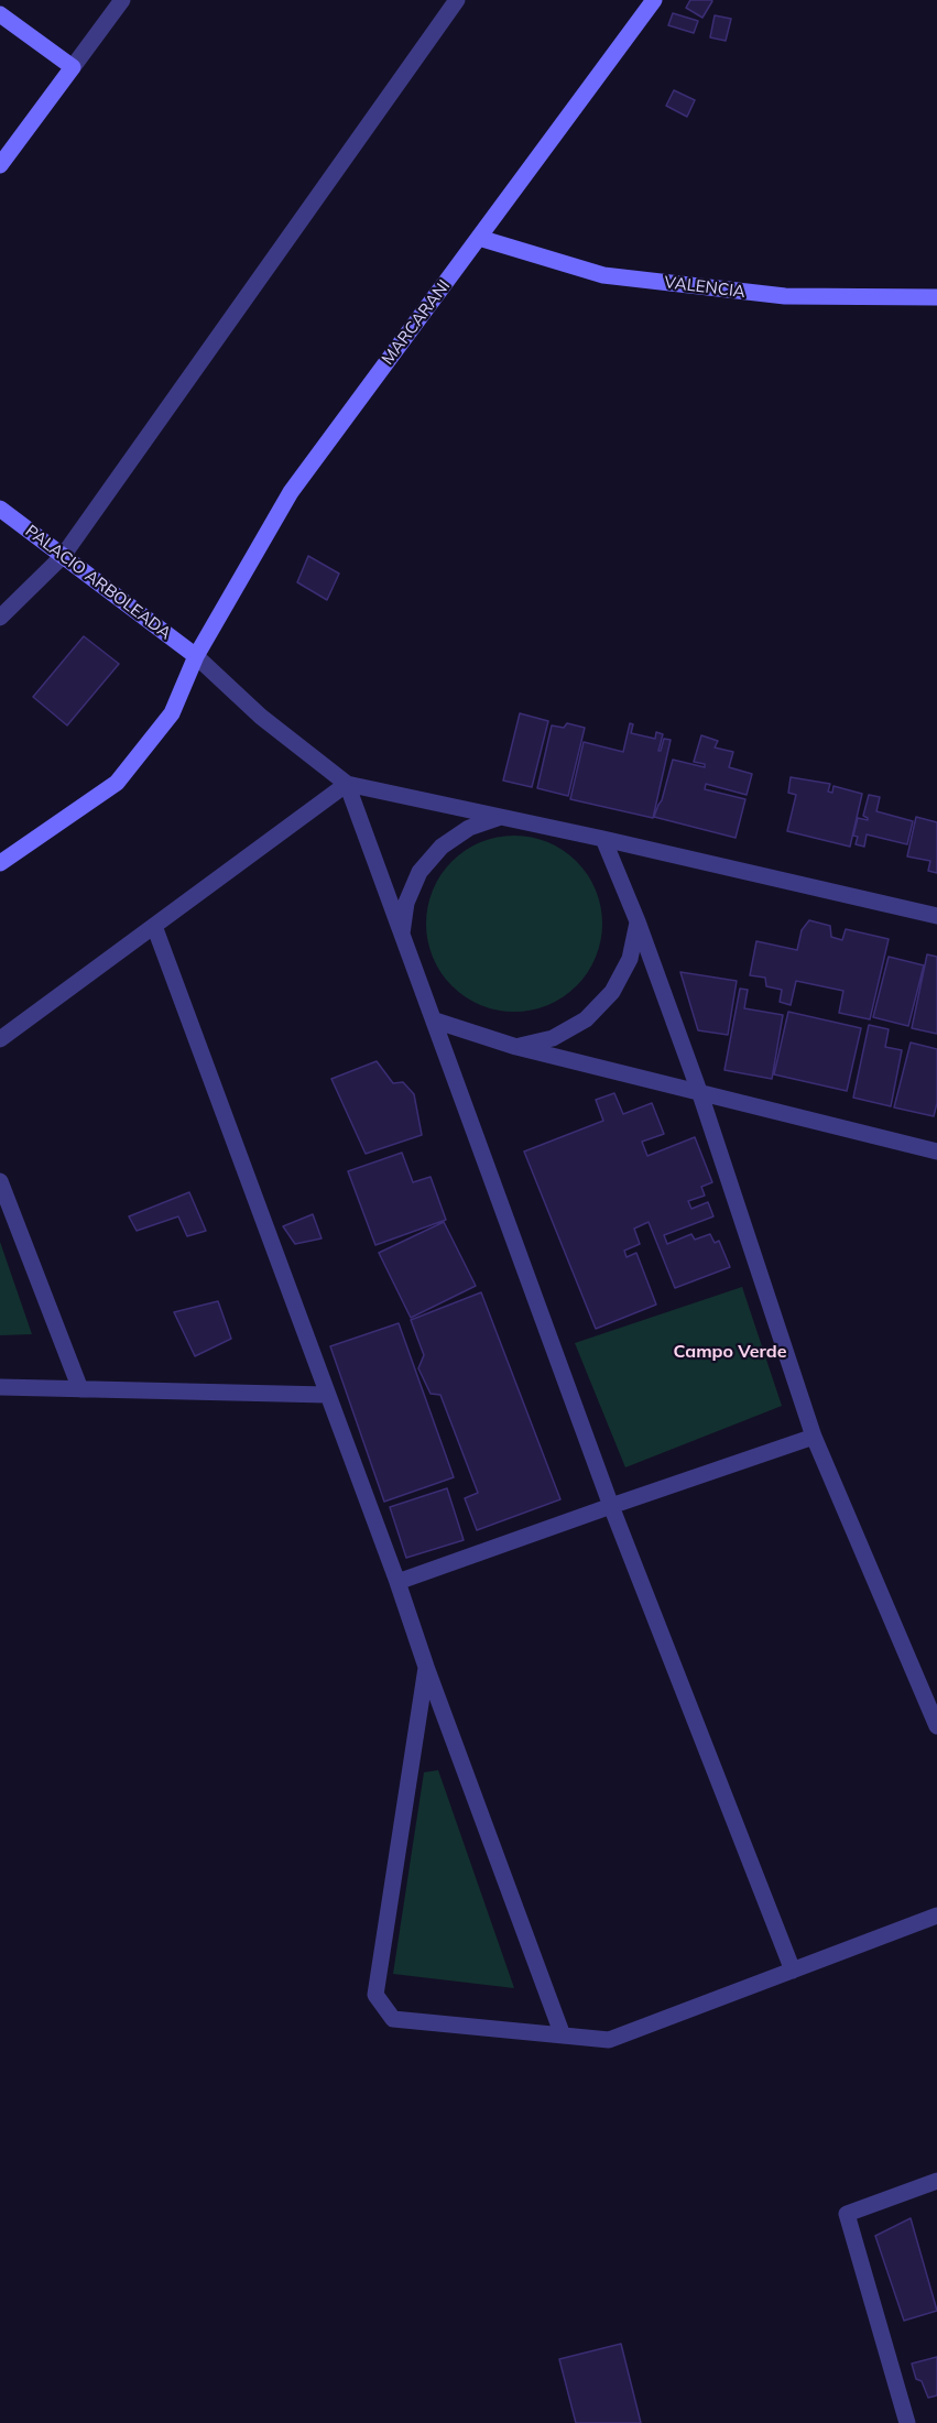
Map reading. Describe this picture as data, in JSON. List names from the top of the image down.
{
  "streets": {
    "main road": ["VALENCIA", "MARCARANI", "PALACIO ARBOLEADA"]
  },
  "crossings": [
    ["VALENCIA", "MARCARANI"],
    ["MARCARANI", "PALACIO ARBOLEADA"]
  ],
  "districts": ["Campo Verde"]
}
